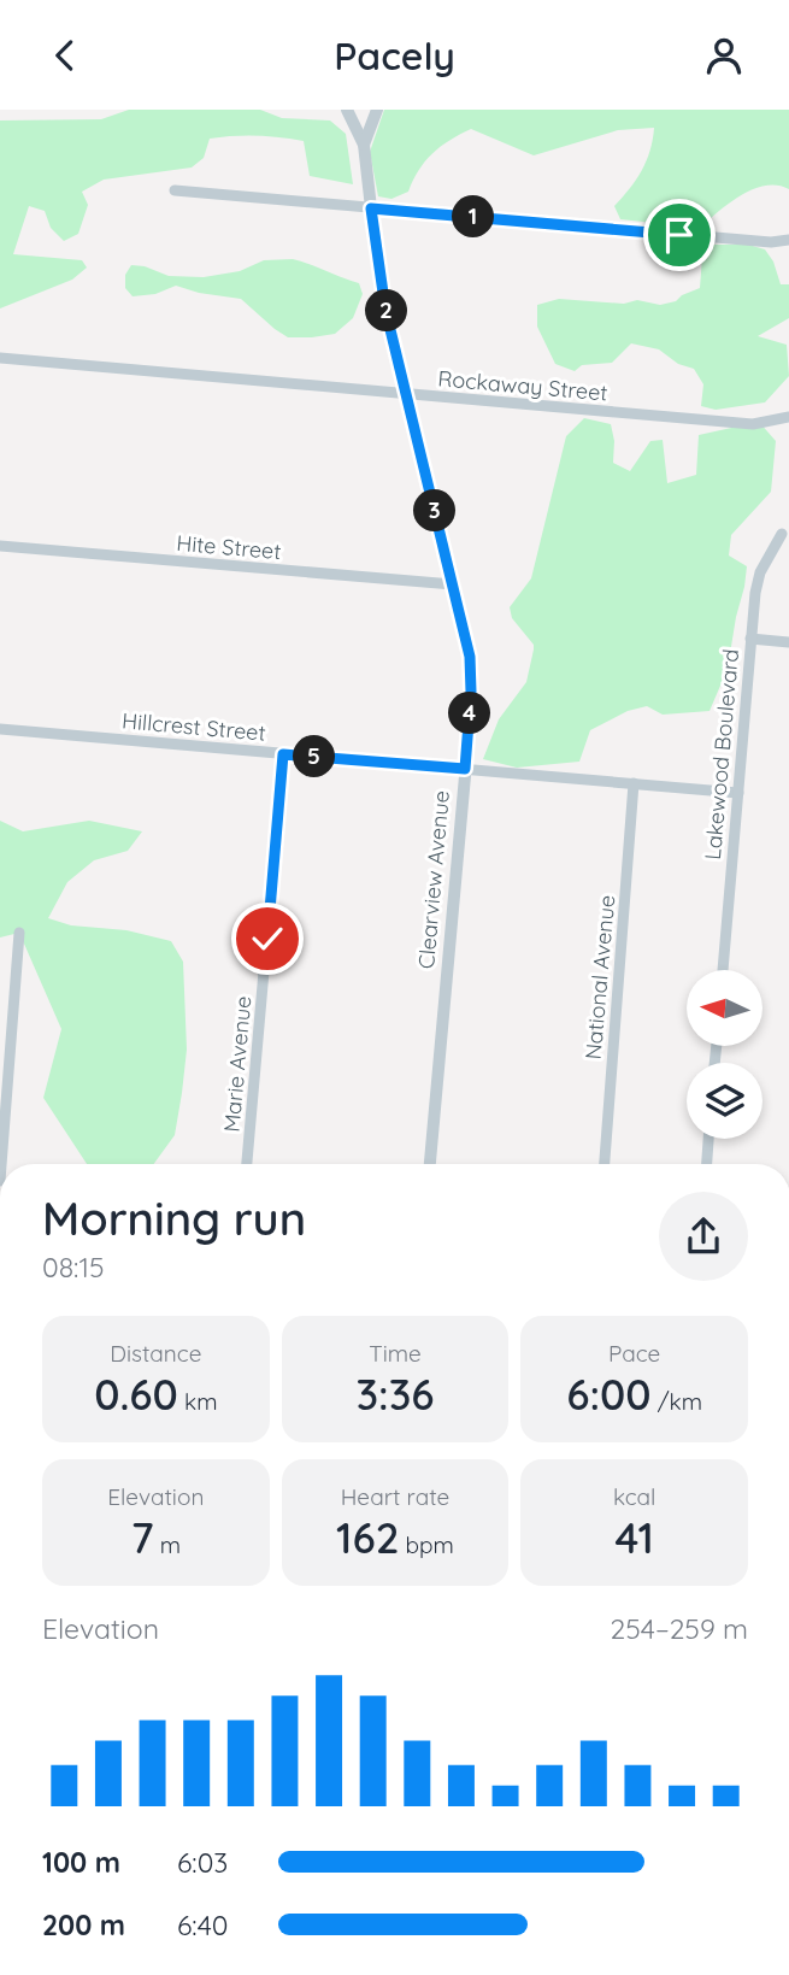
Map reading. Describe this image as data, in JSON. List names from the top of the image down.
{
  "streets": {
    "street": [
      "Rockaway Street",
      "Hite Street",
      "Hillcrest Street",
      "Lakewood Boulevard",
      "Clearview Avenue",
      "National Avenue",
      "Marie Avenue"
    ]
  },
  "crossings": [
    ["Rockaway Street", "Clearview Avenue"],
    ["Hite Street", "Clearview Avenue"],
    ["Hillcrest Street", "Lakewood Boulevard"],
    ["Hillcrest Street", "Clearview Avenue"],
    ["Hillcrest Street", "National Avenue"],
    ["Hillcrest Street", "Marie Avenue"]
  ],
  "north": "left",
  "page": {
    "header": "Pacely",
    "pins": [
      "1",
      "2",
      "3",
      "4",
      "5"
    ],
    "heading": ["Morning run", "08:15"],
    "stats": [
      ["Distance", "0.60 km"],
      ["Time", "3:36"],
      ["Pace", "6:00 /km"],
      ["Elevation", "7 m"],
      ["Heart rate", "162 bpm"],
      ["kcal", "41"]
    ],
    "chart": ["Elevation", "254–259 m"],
    "list": [
      {
        "name": "100 m",
        "note": "6:03"
      },
      {
        "name": "200 m",
        "note": "6:40"
      }
    ]
  }
}
